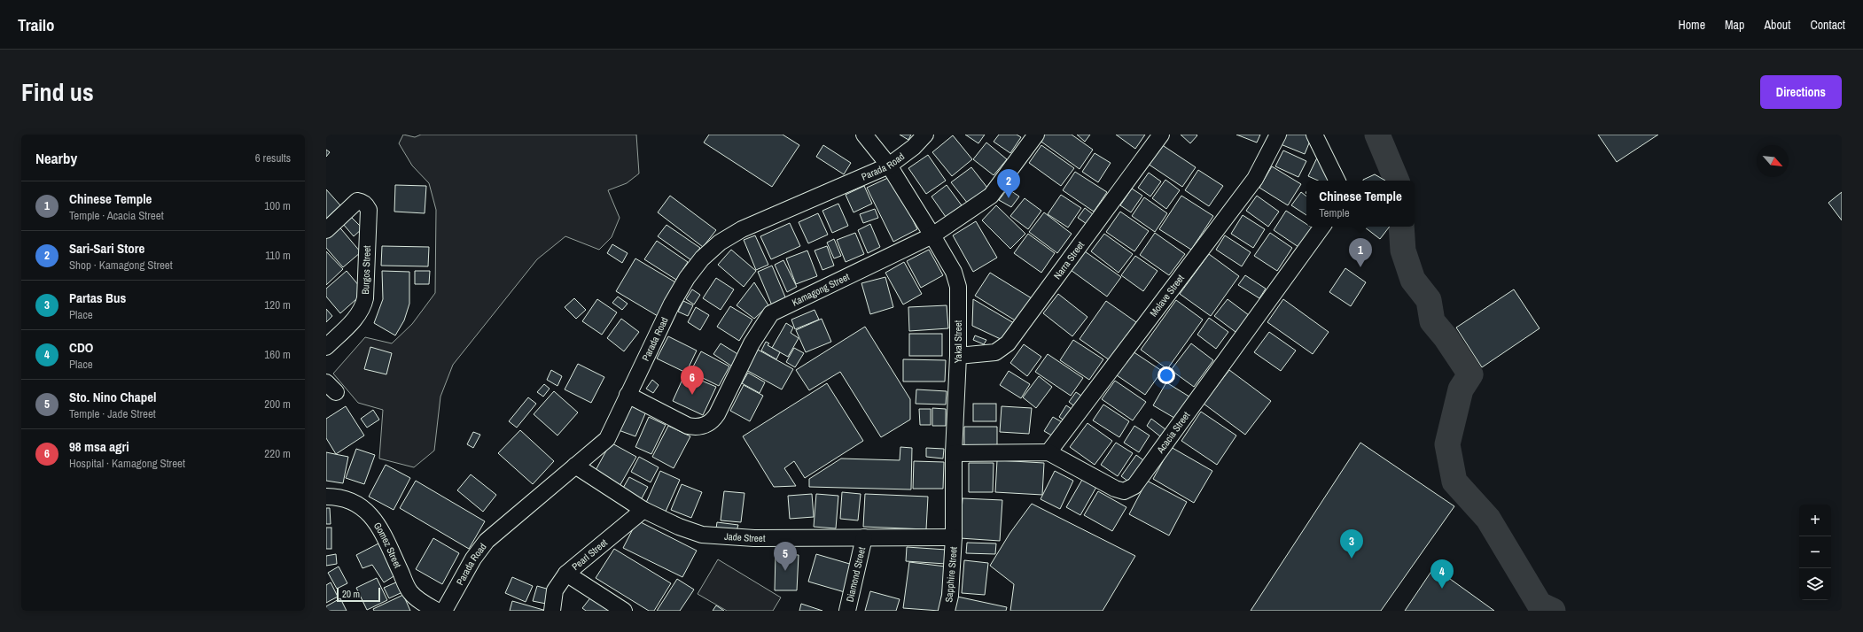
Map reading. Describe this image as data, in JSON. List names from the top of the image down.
{
  "streets": {
    "street": [
      "Parada Road",
      "Narra Street",
      "Burgos Street",
      "Kamagong Street",
      "Molave Street",
      "Yakal Street",
      "Acacia Street",
      "Jade Street",
      "Gomez Street",
      "Pearl Street",
      "Diamond Street",
      "Sapphire Street"
    ]
  },
  "crossings": [
    ["Parada Road", "Kamagong Street"],
    ["Parada Road", "Yakal Street"],
    ["Parada Road", "Jade Street"],
    ["Narra Street", "Yakal Street"],
    ["Kamagong Street", "Yakal Street"],
    ["Molave Street", "Acacia Street"],
    ["Yakal Street", "Acacia Street"],
    ["Yakal Street", "Jade Street"],
    ["Yakal Street", "Sapphire Street"],
    ["Jade Street", "Pearl Street"],
    ["Jade Street", "Diamond Street"],
    ["Jade Street", "Sapphire Street"]
  ],
  "scale_bar": "20 m",
  "north": "bottom right",
  "page": {
    "header": "Trailo",
    "nav": [
      "Home",
      "Map",
      "About",
      "Contact"
    ],
    "title": "Find us",
    "buttons": "Directions",
    "heading": ["Nearby", "6 results"],
    "pins": [
      "2",
      "1",
      "6",
      "3",
      "5",
      "4"
    ],
    "list": [
      {
        "mark": "1",
        "name": "Chinese Temple",
        "note": "Temple · Acacia Street",
        "value": "100 m"
      },
      {
        "mark": "2",
        "name": "Sari-Sari Store",
        "note": "Shop · Kamagong Street",
        "value": "110 m"
      },
      {
        "mark": "3",
        "name": "Partas Bus",
        "note": "Place",
        "value": "120 m"
      },
      {
        "mark": "4",
        "name": "CDO",
        "note": "Place",
        "value": "160 m"
      },
      {
        "mark": "5",
        "name": "Sto. Nino Chapel",
        "note": "Temple · Jade Street",
        "value": "200 m"
      },
      {
        "mark": "6",
        "name": "98 msa agri",
        "note": "Hospital · Kamagong Street",
        "value": "220 m"
      }
    ],
    "popup": ["Chinese Temple", "Temple"],
    "map_buttons": ["+", "−"],
    "scale": "20 m"
  }
}
